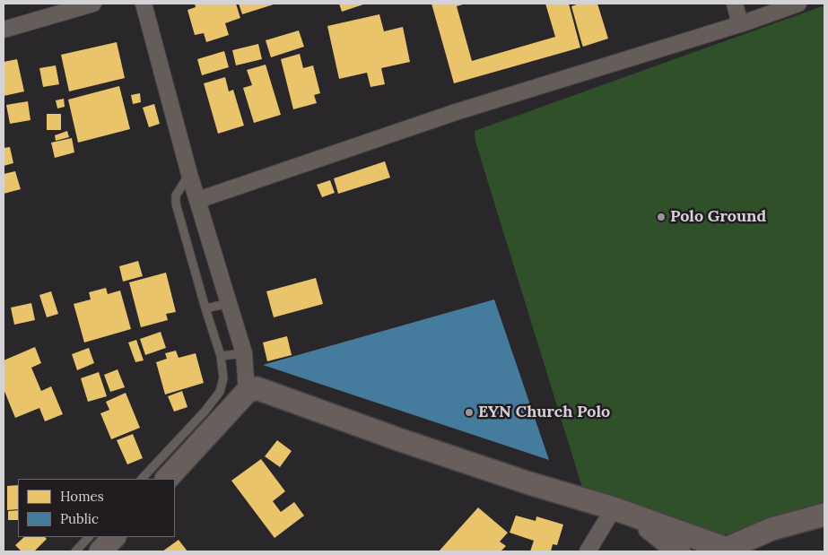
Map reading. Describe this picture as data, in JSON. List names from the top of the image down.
{
  "places": ["Polo Ground", "EYN Church Polo"],
  "legend": ["Homes", "Public"]
}
